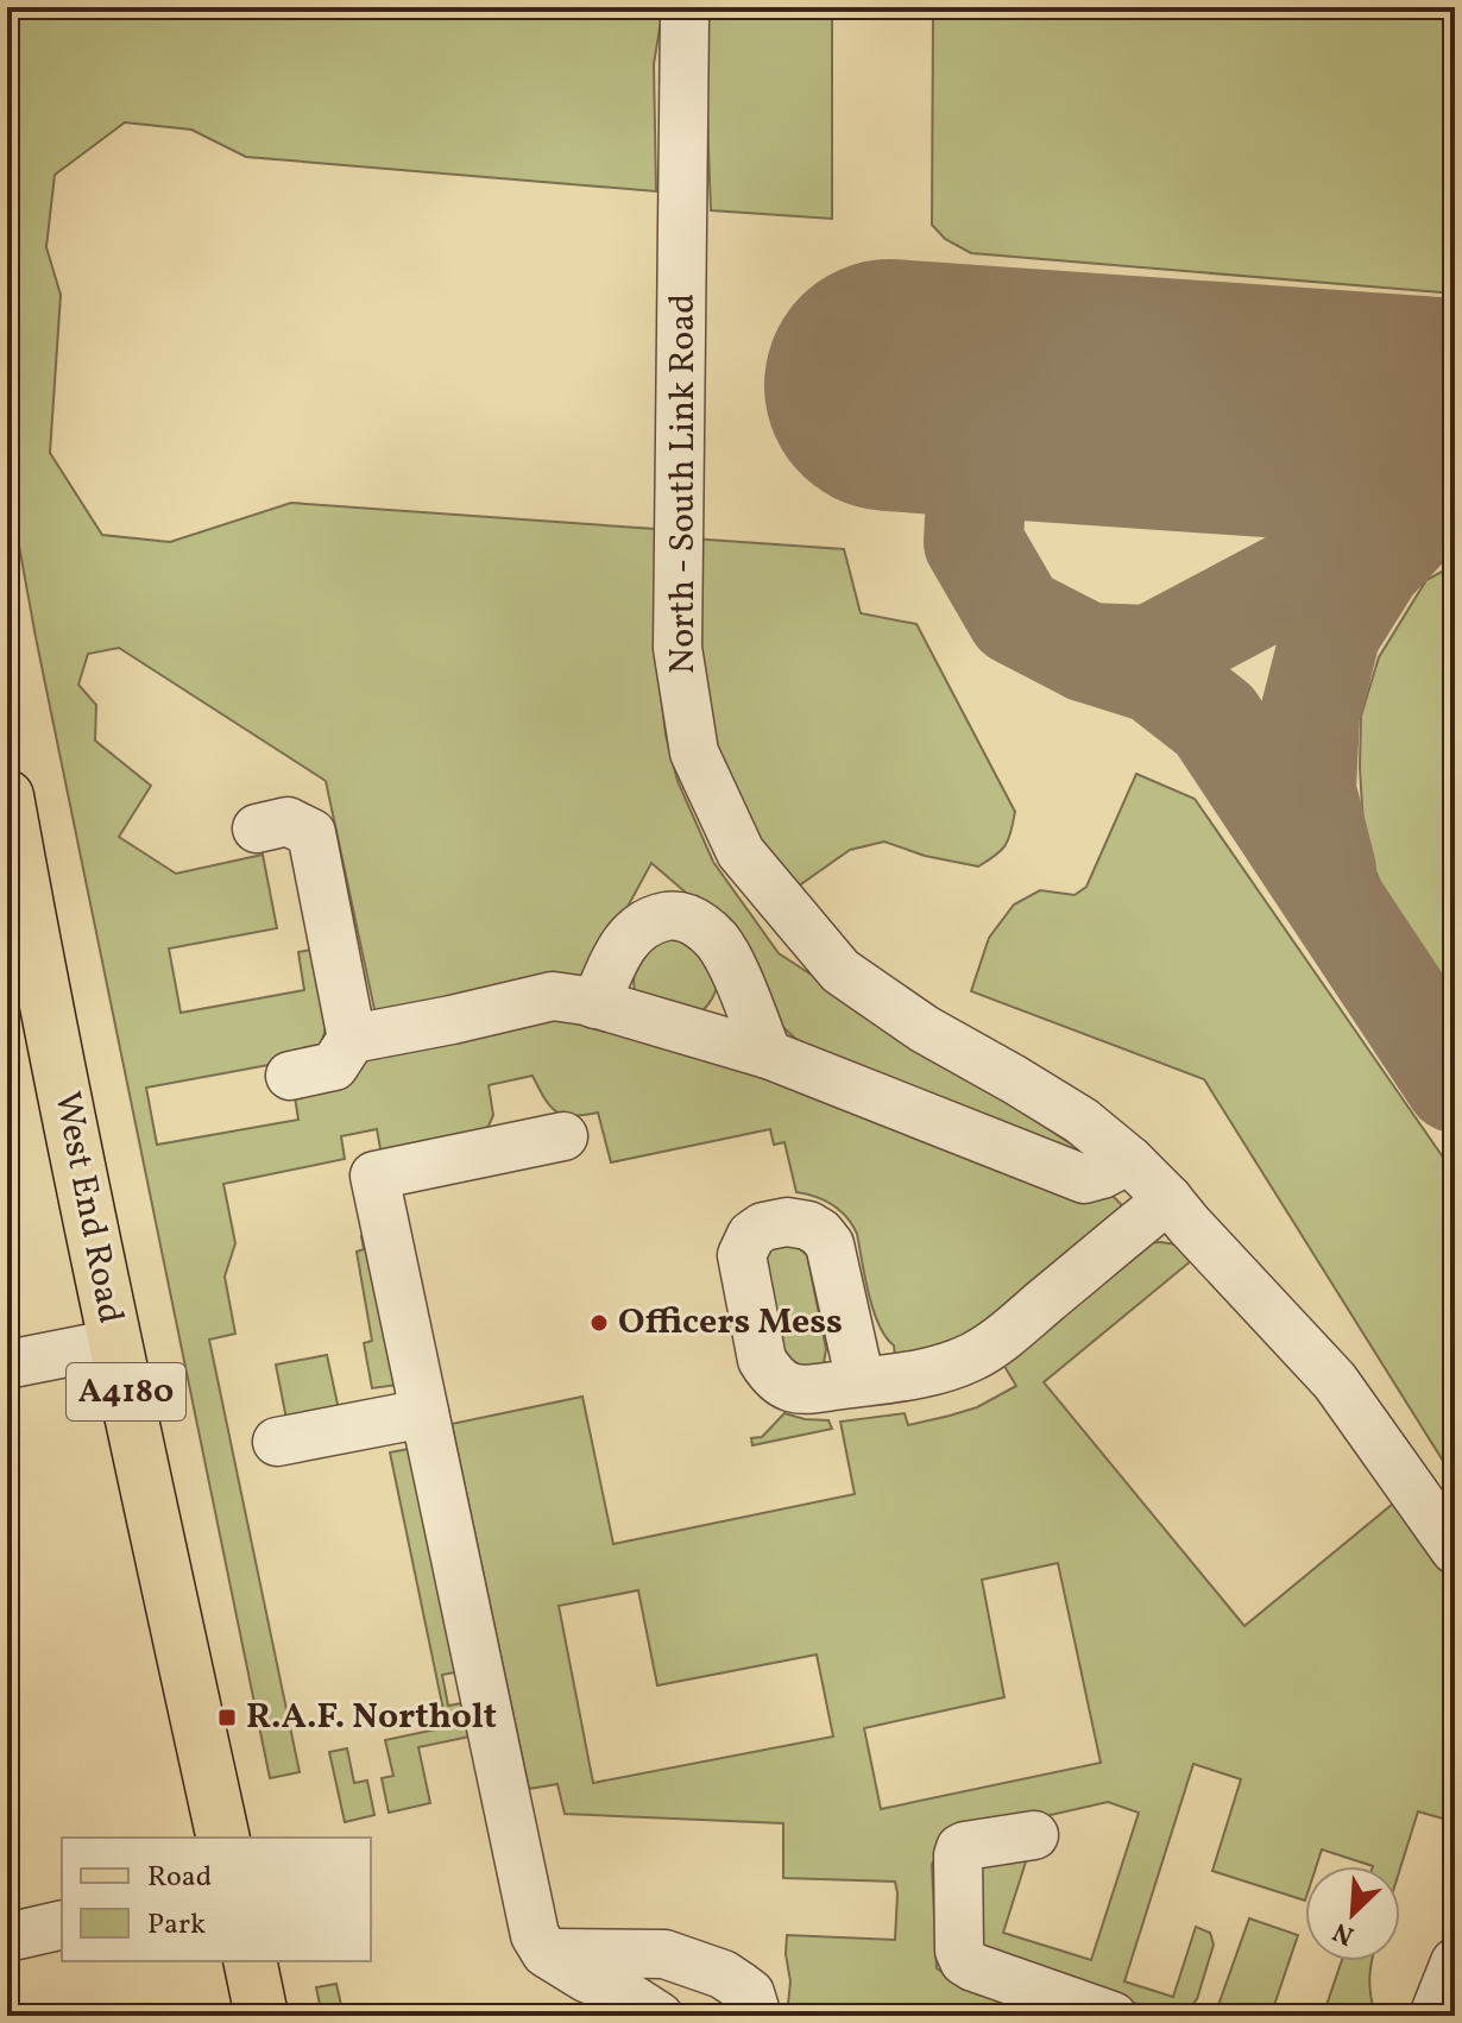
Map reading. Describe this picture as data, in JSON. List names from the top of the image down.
{
  "streets": {
    "main road": ["West End Road", "A4180"],
    "street": ["North - South Link Road"]
  },
  "places": {
    "other": ["Officers Mess"],
    "transit": ["R.A.F. Northolt"]
  },
  "legend": ["Road", "Park"],
  "north": "bottom left"
}
